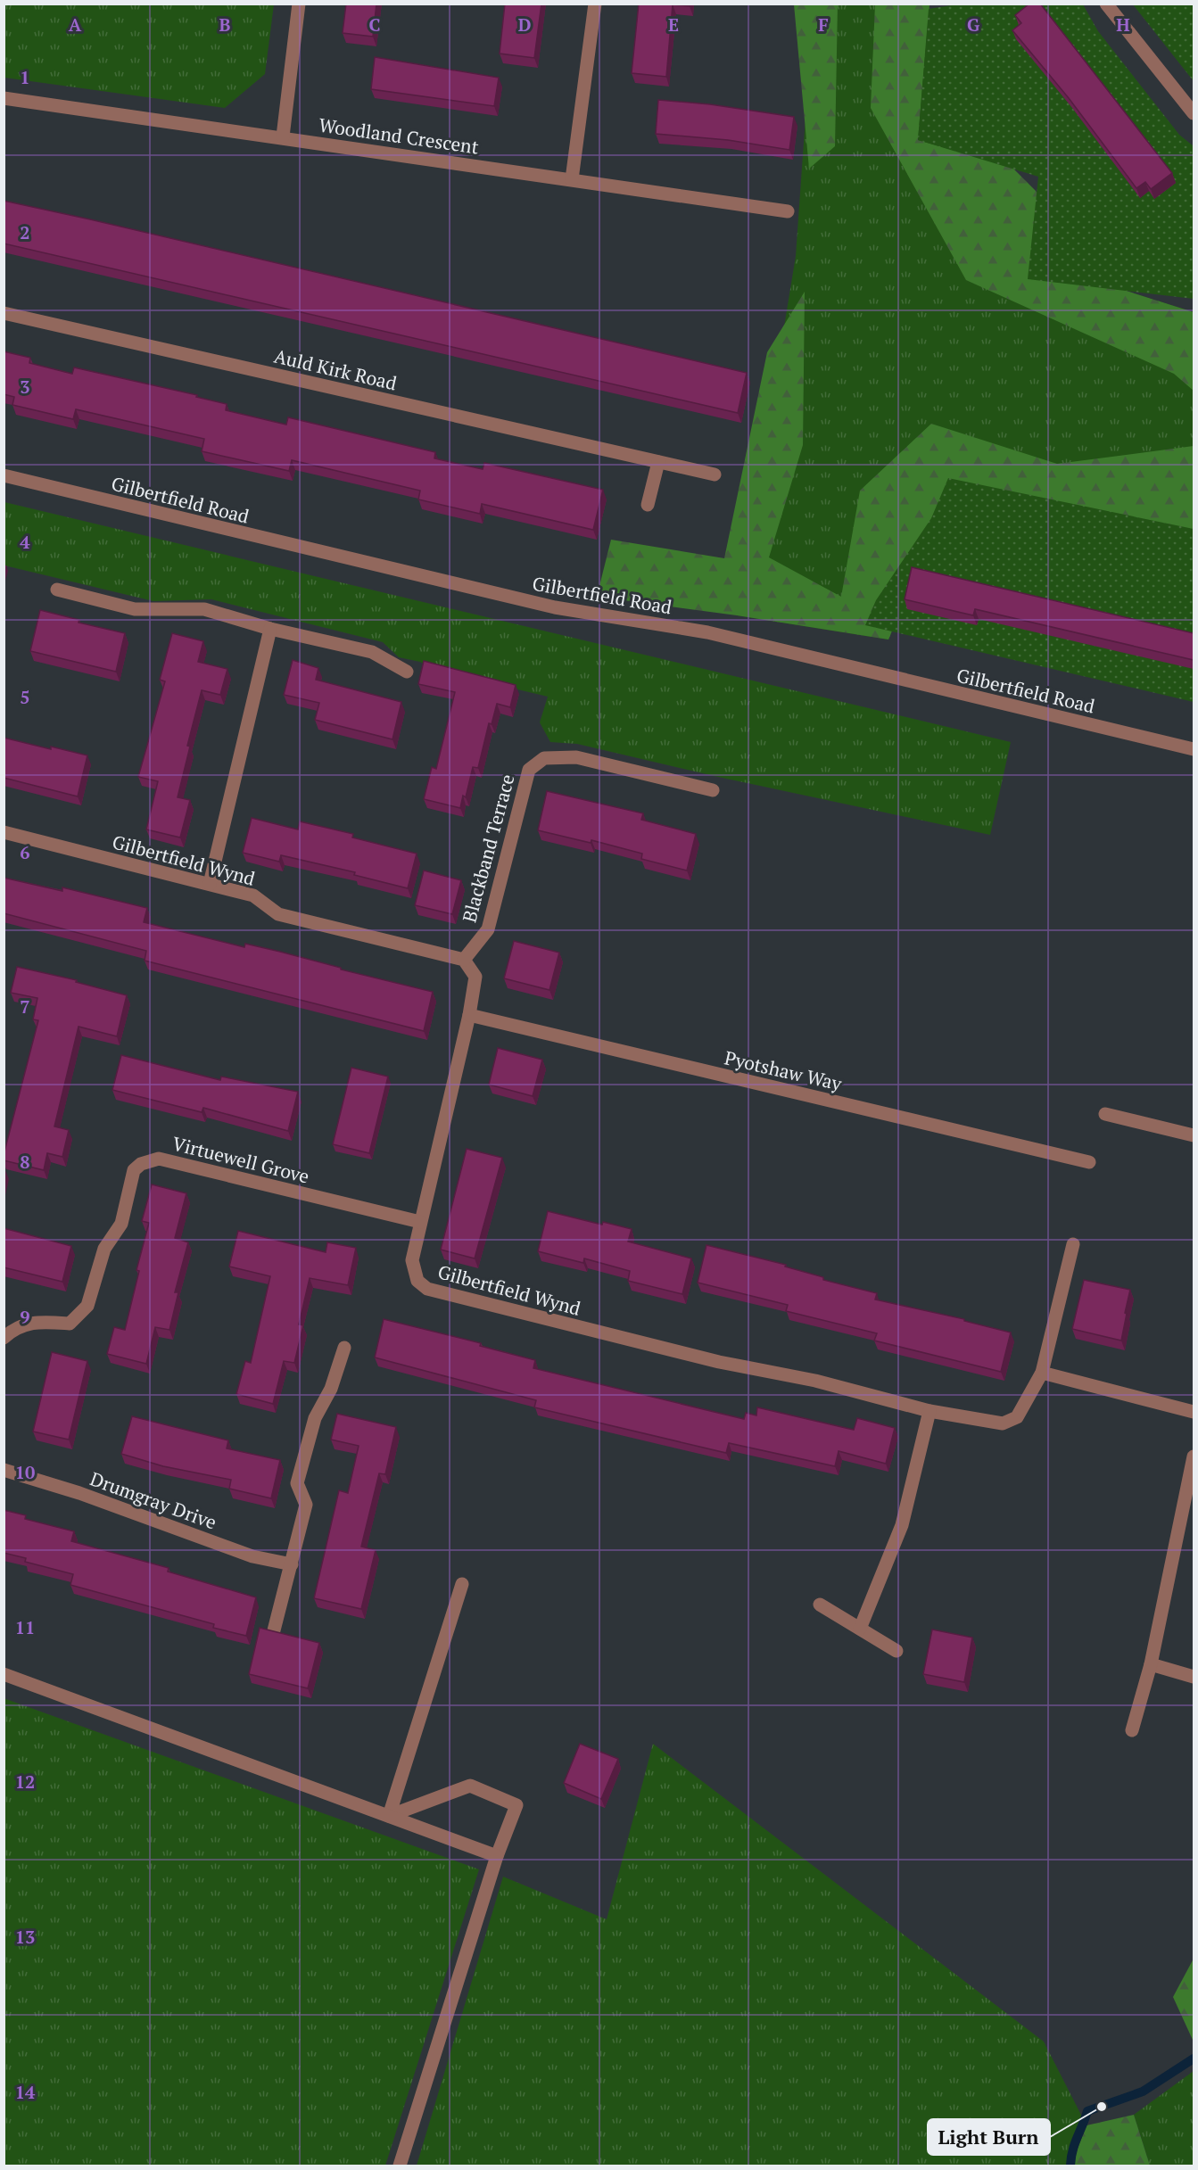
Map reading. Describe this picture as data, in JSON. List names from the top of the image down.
{
  "streets": {
    "street": [
      "Woodland Crescent",
      "Auld Kirk Road",
      "Gilbertfield Road",
      "Blackband Terrace",
      "Gilbertfield Wynd",
      "Pyotshaw Way",
      "Virtuewell Grove",
      "Drumgray Drive"
    ]
  },
  "crossings": [
    ["Blackband Terrace", "Gilbertfield Wynd"],
    ["Gilbertfield Wynd", "Pyotshaw Way"],
    ["Gilbertfield Wynd", "Virtuewell Grove"]
  ],
  "places": ["Light Burn"],
  "grid": {
    "columns": [
      "A",
      "B",
      "C",
      "D",
      "E",
      "F",
      "G",
      "H"
    ],
    "rows": [
      "1",
      "2",
      "3",
      "4",
      "5",
      "6",
      "7",
      "8",
      "9",
      "10",
      "11",
      "12",
      "13",
      "14"
    ]
  }
}
